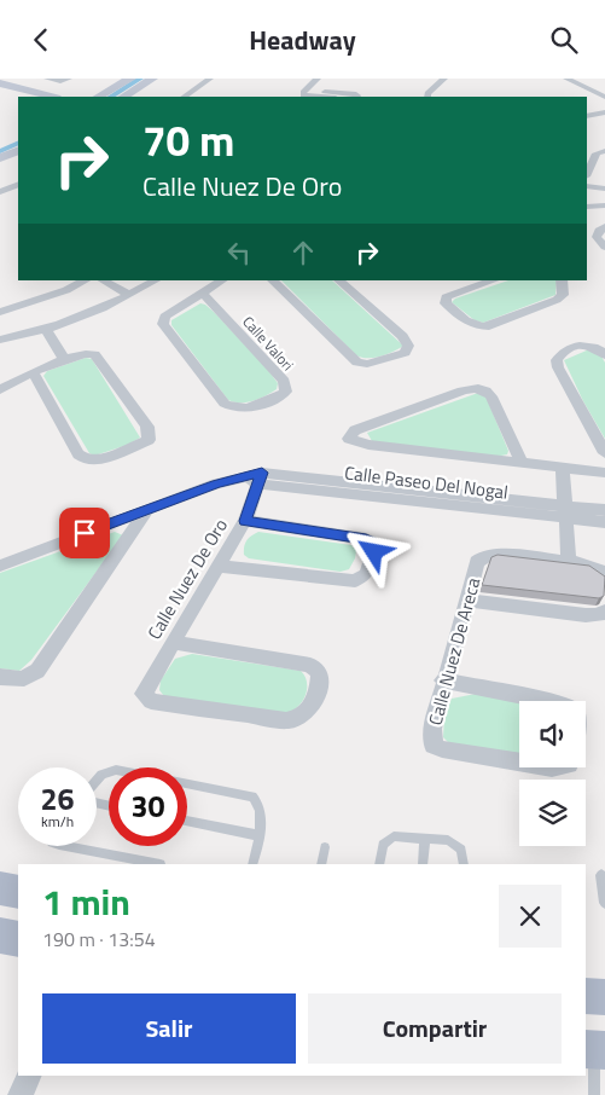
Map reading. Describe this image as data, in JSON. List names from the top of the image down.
{
  "streets": {
    "street": [
      "Calle Valori",
      "Calle Paseo Del Nogal",
      "Calle Nuez De Oro",
      "Calle Nuez De Areca"
    ]
  },
  "crossings": [
    ["Calle Paseo Del Nogal", "Calle Nuez De Oro"]
  ],
  "page": {
    "header": "Headway",
    "turn": ["70 m", "Calle Nuez De Oro"],
    "speed": "26 km/h",
    "limit": "30",
    "heading": ["1 min", "190 m · 13:54"],
    "buttons": ["Salir", "Compartir"]
  }
}
